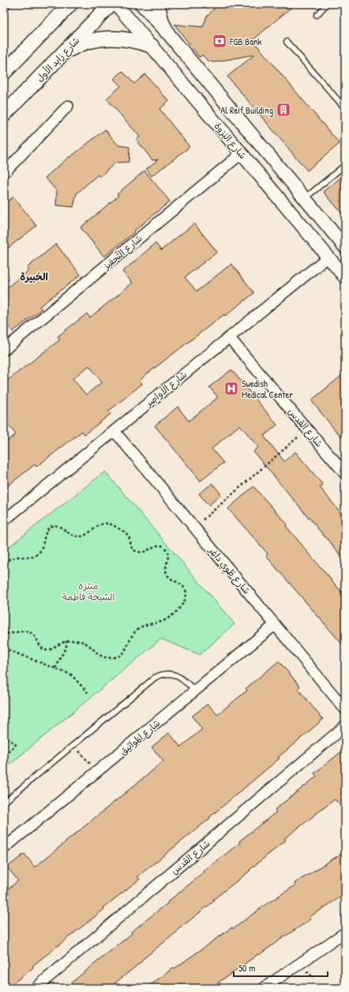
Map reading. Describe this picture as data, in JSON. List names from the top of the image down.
{
  "streets": {
    "main road": ["شارع زايد الأول"],
    "street": [
      "شارع اليَزوة",
      "شارع التَّحفِيز",
      "شارع الأواصِر",
      "شارع القدس",
      "شارع طَوِي داغِر",
      "شارع المَواثِيق"
    ]
  },
  "crossings": [
    ["شارع اليَزوة", "شارع التَّحفِيز"],
    ["شارع اليَزوة", "شارع الأواصِر"],
    ["شارع الأواصِر", "شارع القدس"],
    ["شارع الأواصِر", "شارع طَوِي داغِر"],
    ["شارع طَوِي داغِر", "شارع المَواثِيق"]
  ],
  "districts": ["الخبيرة"],
  "parks": ["منتزه الشيخة فاطمة"],
  "places": {
    "bank": ["FGB Bank"],
    "building": ["Al Reif Building"],
    "hospital": ["Swedish Medical Center"]
  },
  "scale_bar": "50 m"
}
